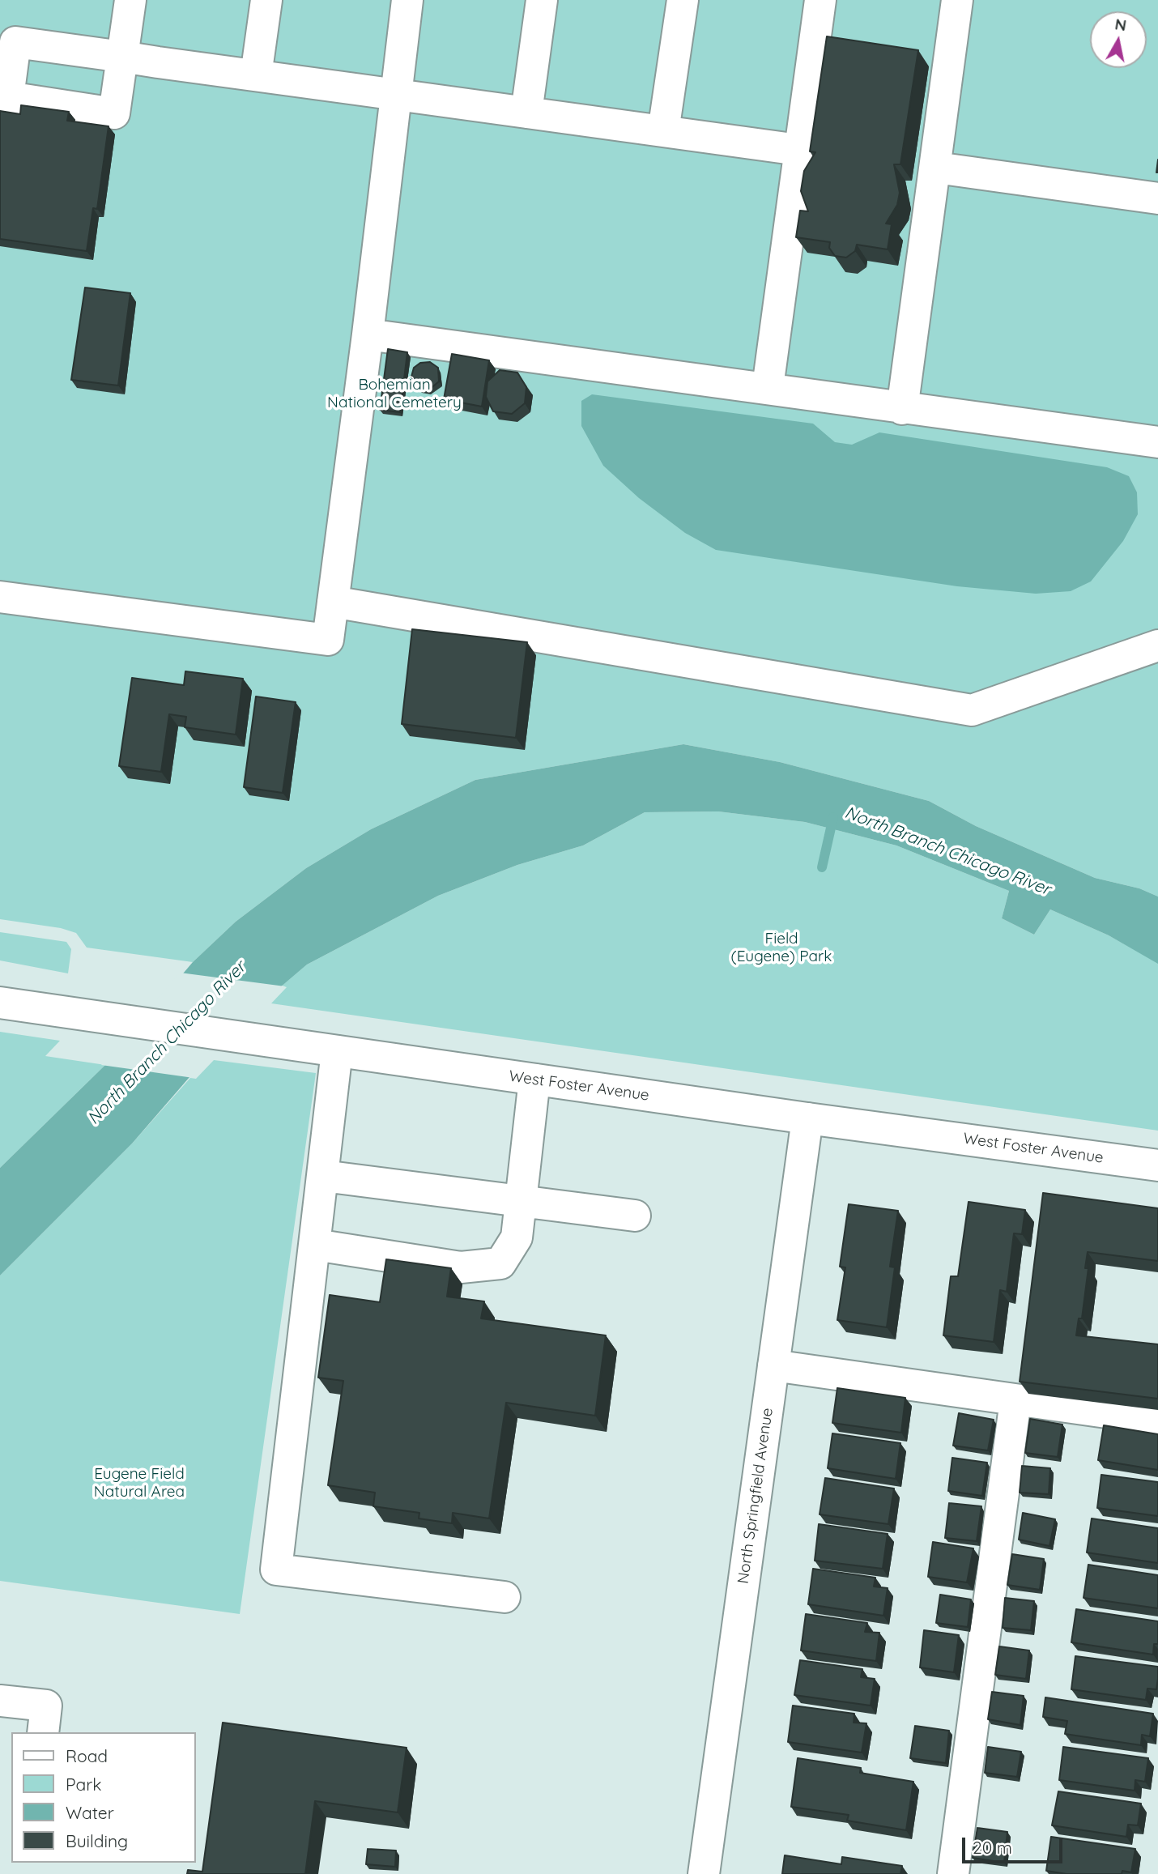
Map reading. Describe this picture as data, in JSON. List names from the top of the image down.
{
  "streets": {
    "main road": ["West Foster Avenue", "North Springfield Avenue"]
  },
  "crossings": [
    ["West Foster Avenue", "North Springfield Avenue"]
  ],
  "water": ["North Branch Chicago River"],
  "parks": ["Bohemian National Cemetery", "Field (Eugene) Park", "Eugene Field Natural Area"],
  "legend": [
    "Road",
    "Park",
    "Water",
    "Building"
  ],
  "scale_bar": "20 m",
  "north": "top"
}
